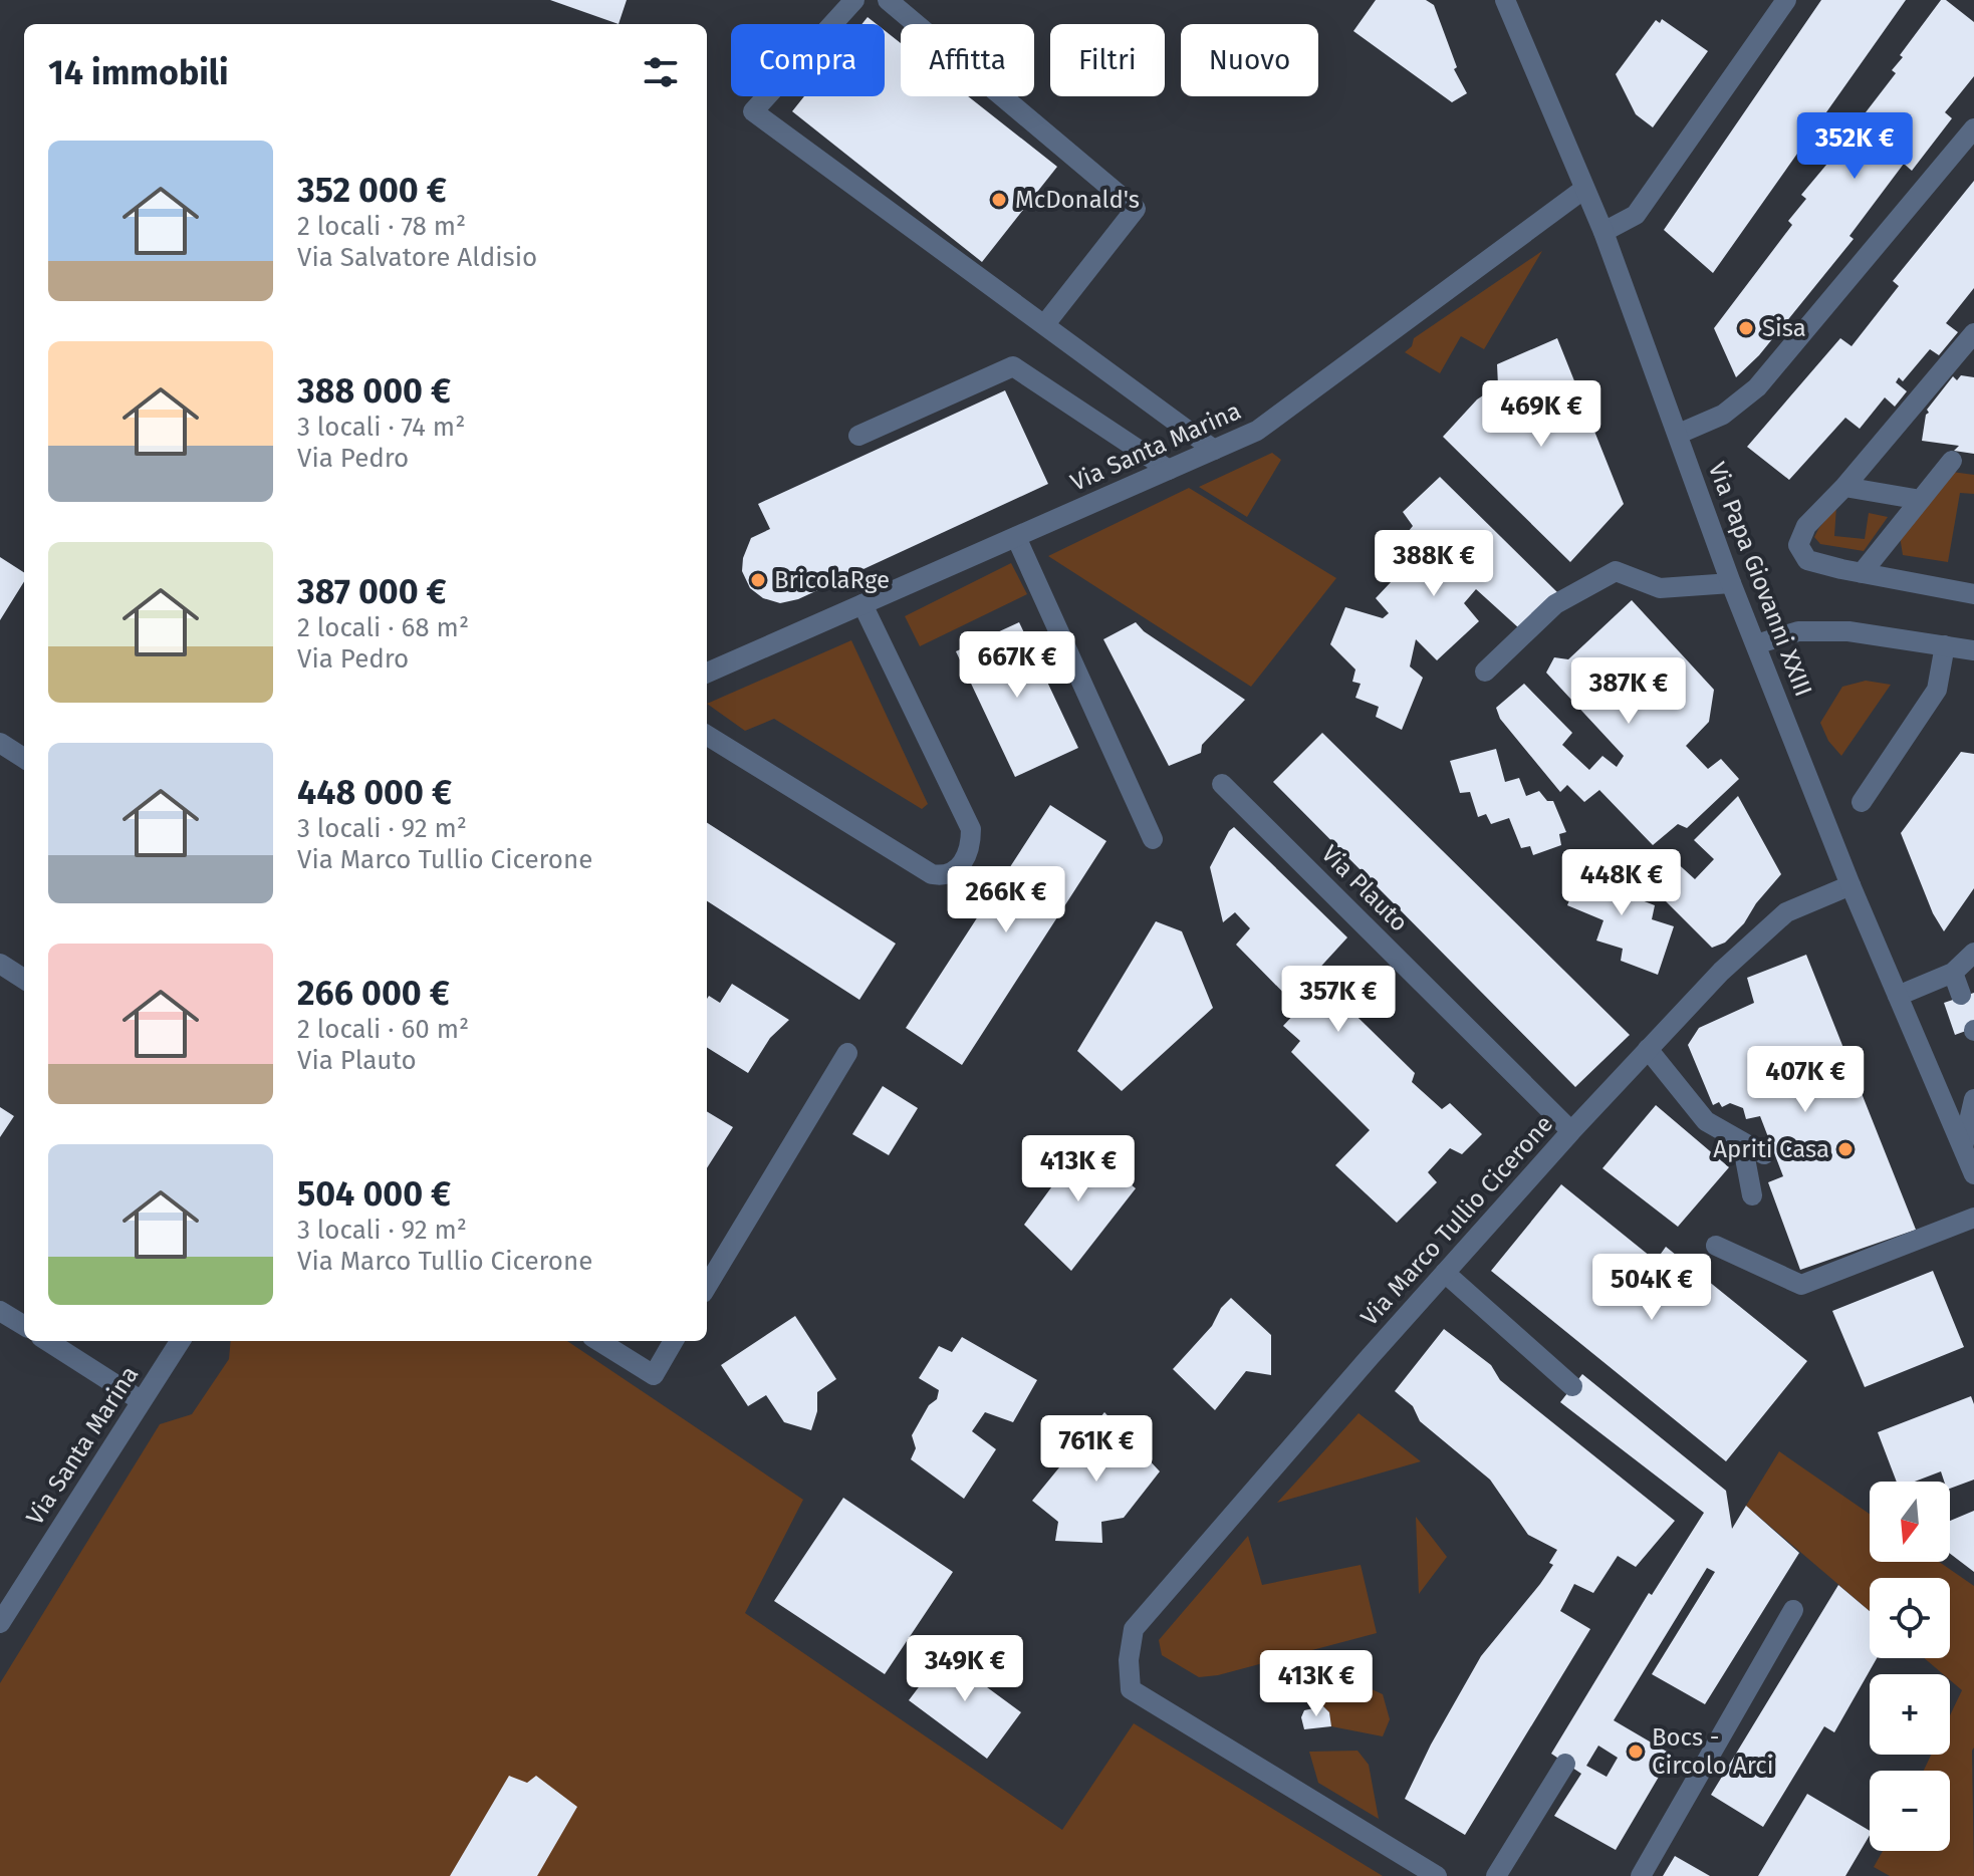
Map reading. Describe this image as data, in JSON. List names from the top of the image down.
{
  "streets": {
    "street": [
      "Via Santa Marina",
      "Via Papa Giovanni XXIII",
      "Via Plauto",
      "Via Marco Tullio Cicerone"
    ]
  },
  "crossings": [
    ["Via Santa Marina", "Via Papa Giovanni XXIII"],
    ["Via Papa Giovanni XXIII", "Via Marco Tullio Cicerone"],
    ["Via Plauto", "Via Marco Tullio Cicerone"]
  ],
  "places": [
    "McDonald's",
    "Sisa",
    "BricolaRge",
    "Apriti Casa",
    "Bocs - Circolo Arci"
  ],
  "north": "bottom",
  "page": {
    "chip": [
      "Compra",
      "Affitta",
      "Filtri",
      "Nuovo"
    ],
    "heading": "14 immobili",
    "price": [
      "352K €",
      "469K €",
      "388K €",
      "667K €",
      "387K €",
      "448K €",
      "266K €",
      "357K €",
      "407K €",
      "413K €",
      "504K €",
      "761K €",
      "349K €",
      "413K €"
    ],
    "list": [
      {
        "name": "352 000 €",
        "note": "2 locali · 78 m² · Via Salvatore Aldisio"
      },
      {
        "name": "388 000 €",
        "note": "3 locali · 74 m² · Via Pedro"
      },
      {
        "name": "387 000 €",
        "note": "2 locali · 68 m² · Via Pedro"
      },
      {
        "name": "448 000 €",
        "note": "3 locali · 92 m² · Via Marco Tullio Cicerone"
      },
      {
        "name": "266 000 €",
        "note": "2 locali · 60 m² · Via Plauto"
      },
      {
        "name": "504 000 €",
        "note": "3 locali · 92 m² · Via Marco Tullio Cicerone"
      }
    ],
    "map_buttons": ["+", "−"]
  }
}
